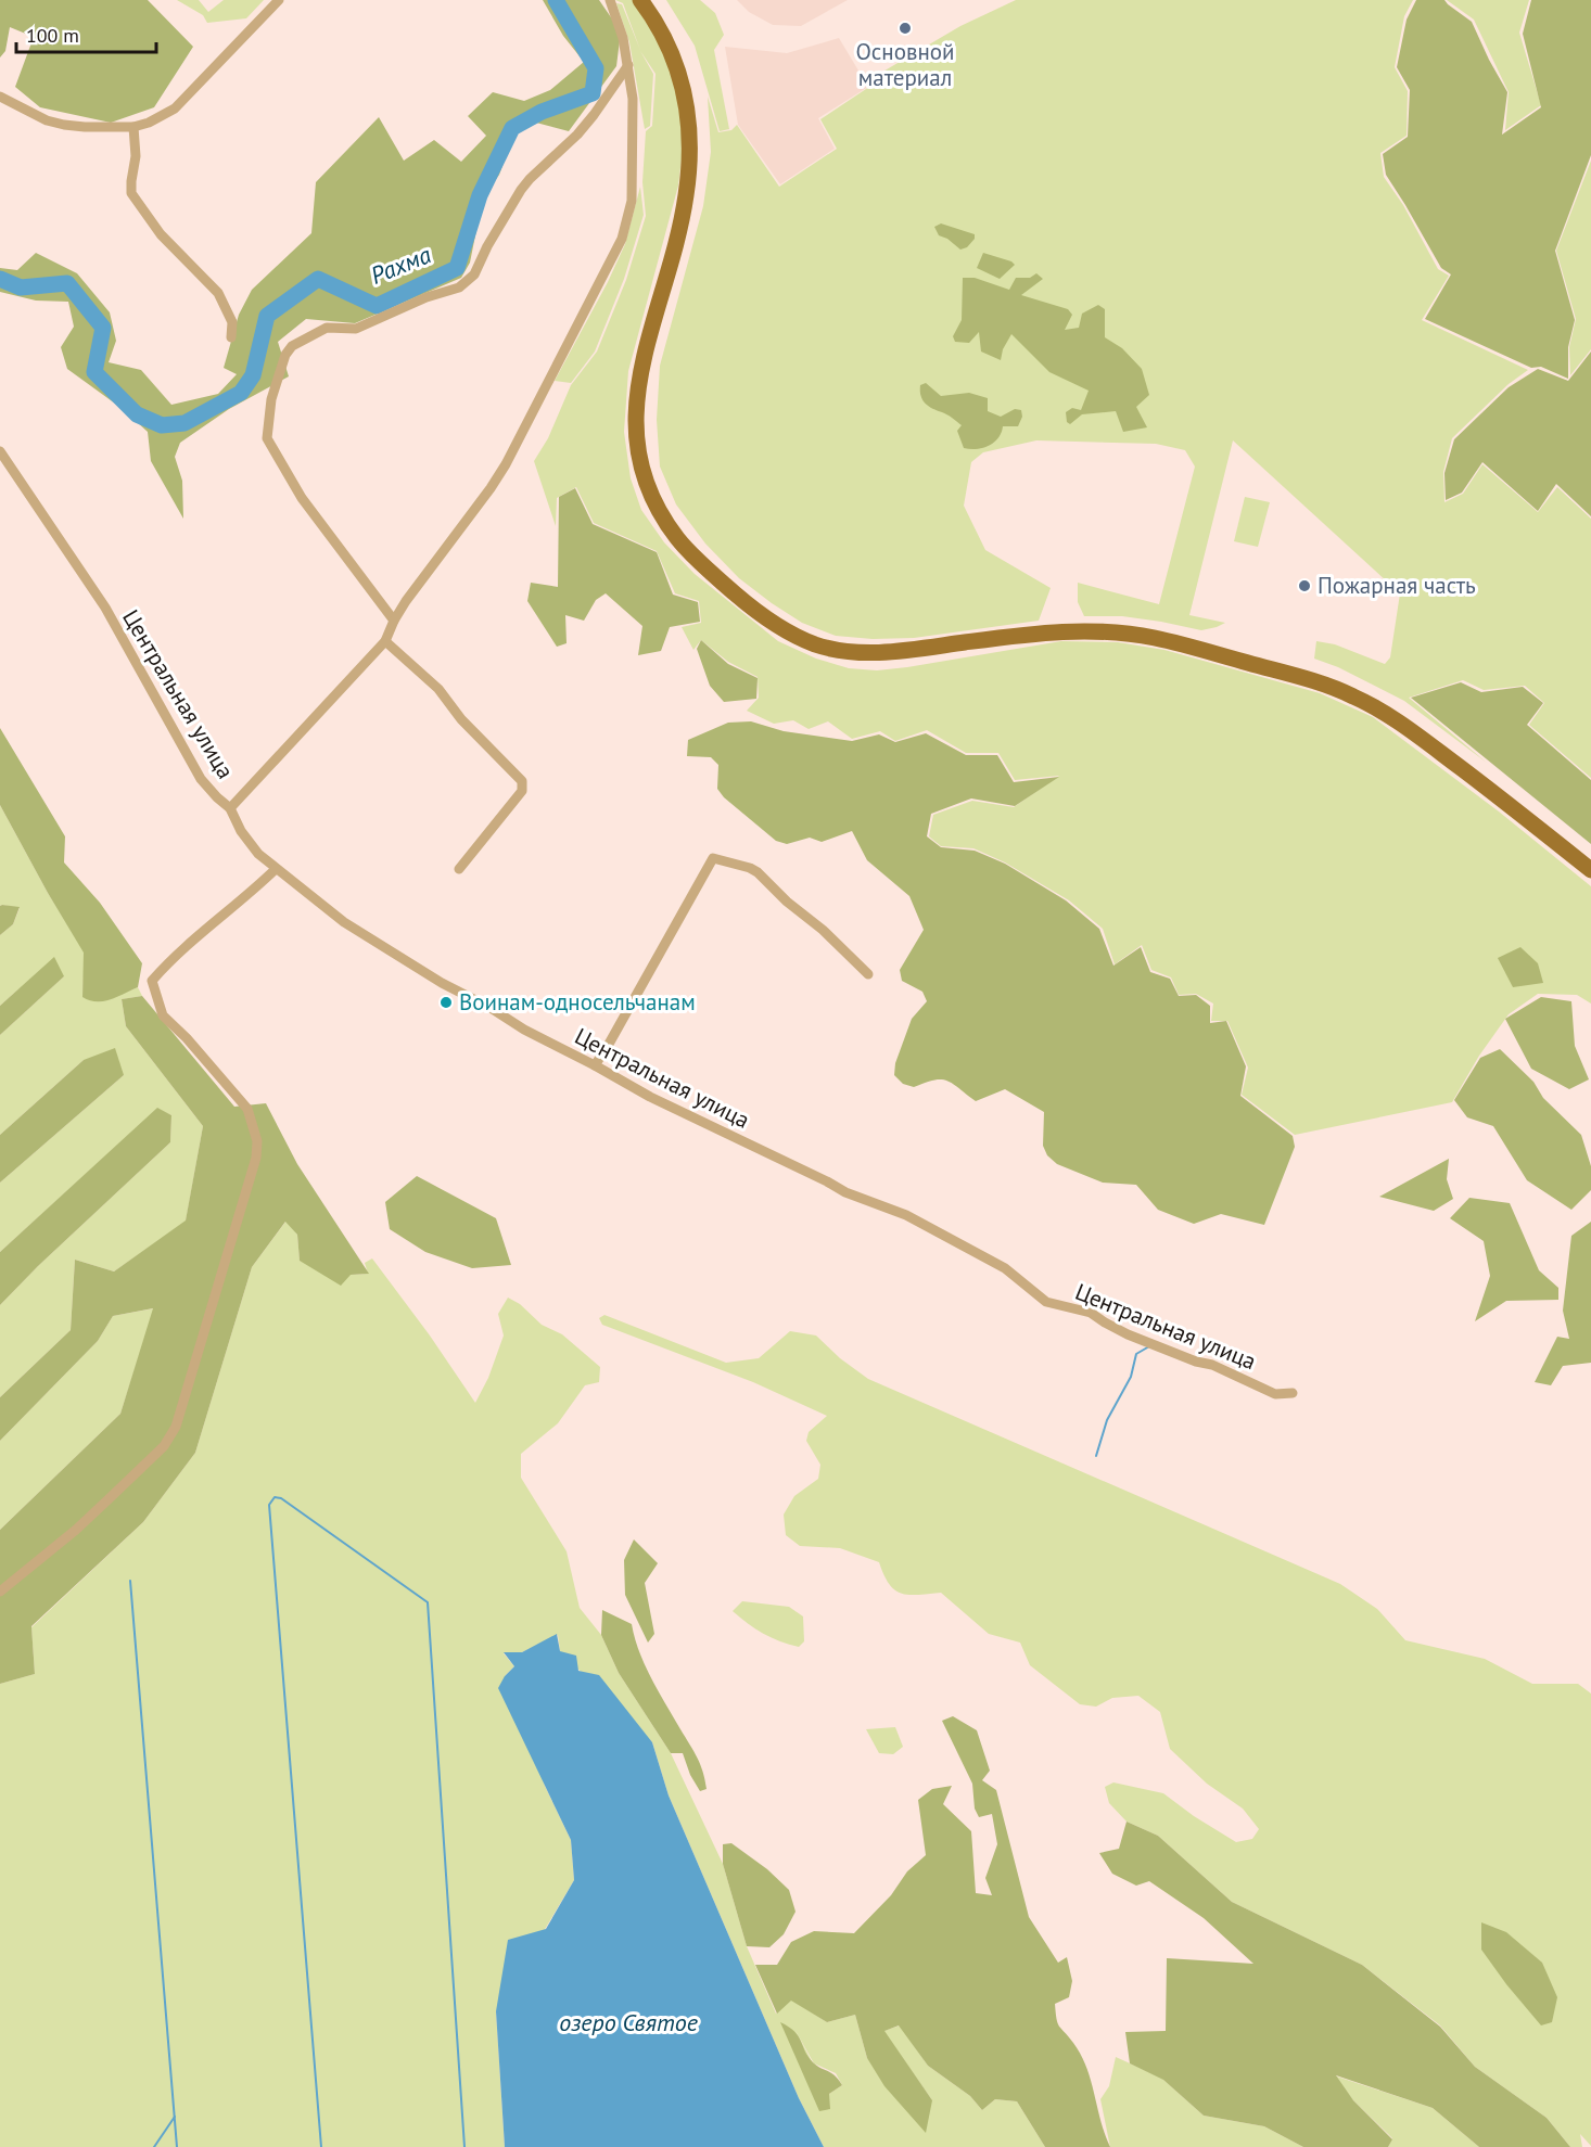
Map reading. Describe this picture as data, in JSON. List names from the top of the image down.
{
  "streets": {
    "street": ["Центральная улица"]
  },
  "water": ["Рахма", "озеро Святое"],
  "places": ["Основной материал", "Пожарная часть", "Воинам-односельчанам"],
  "scale_bar": "100 m"
}
